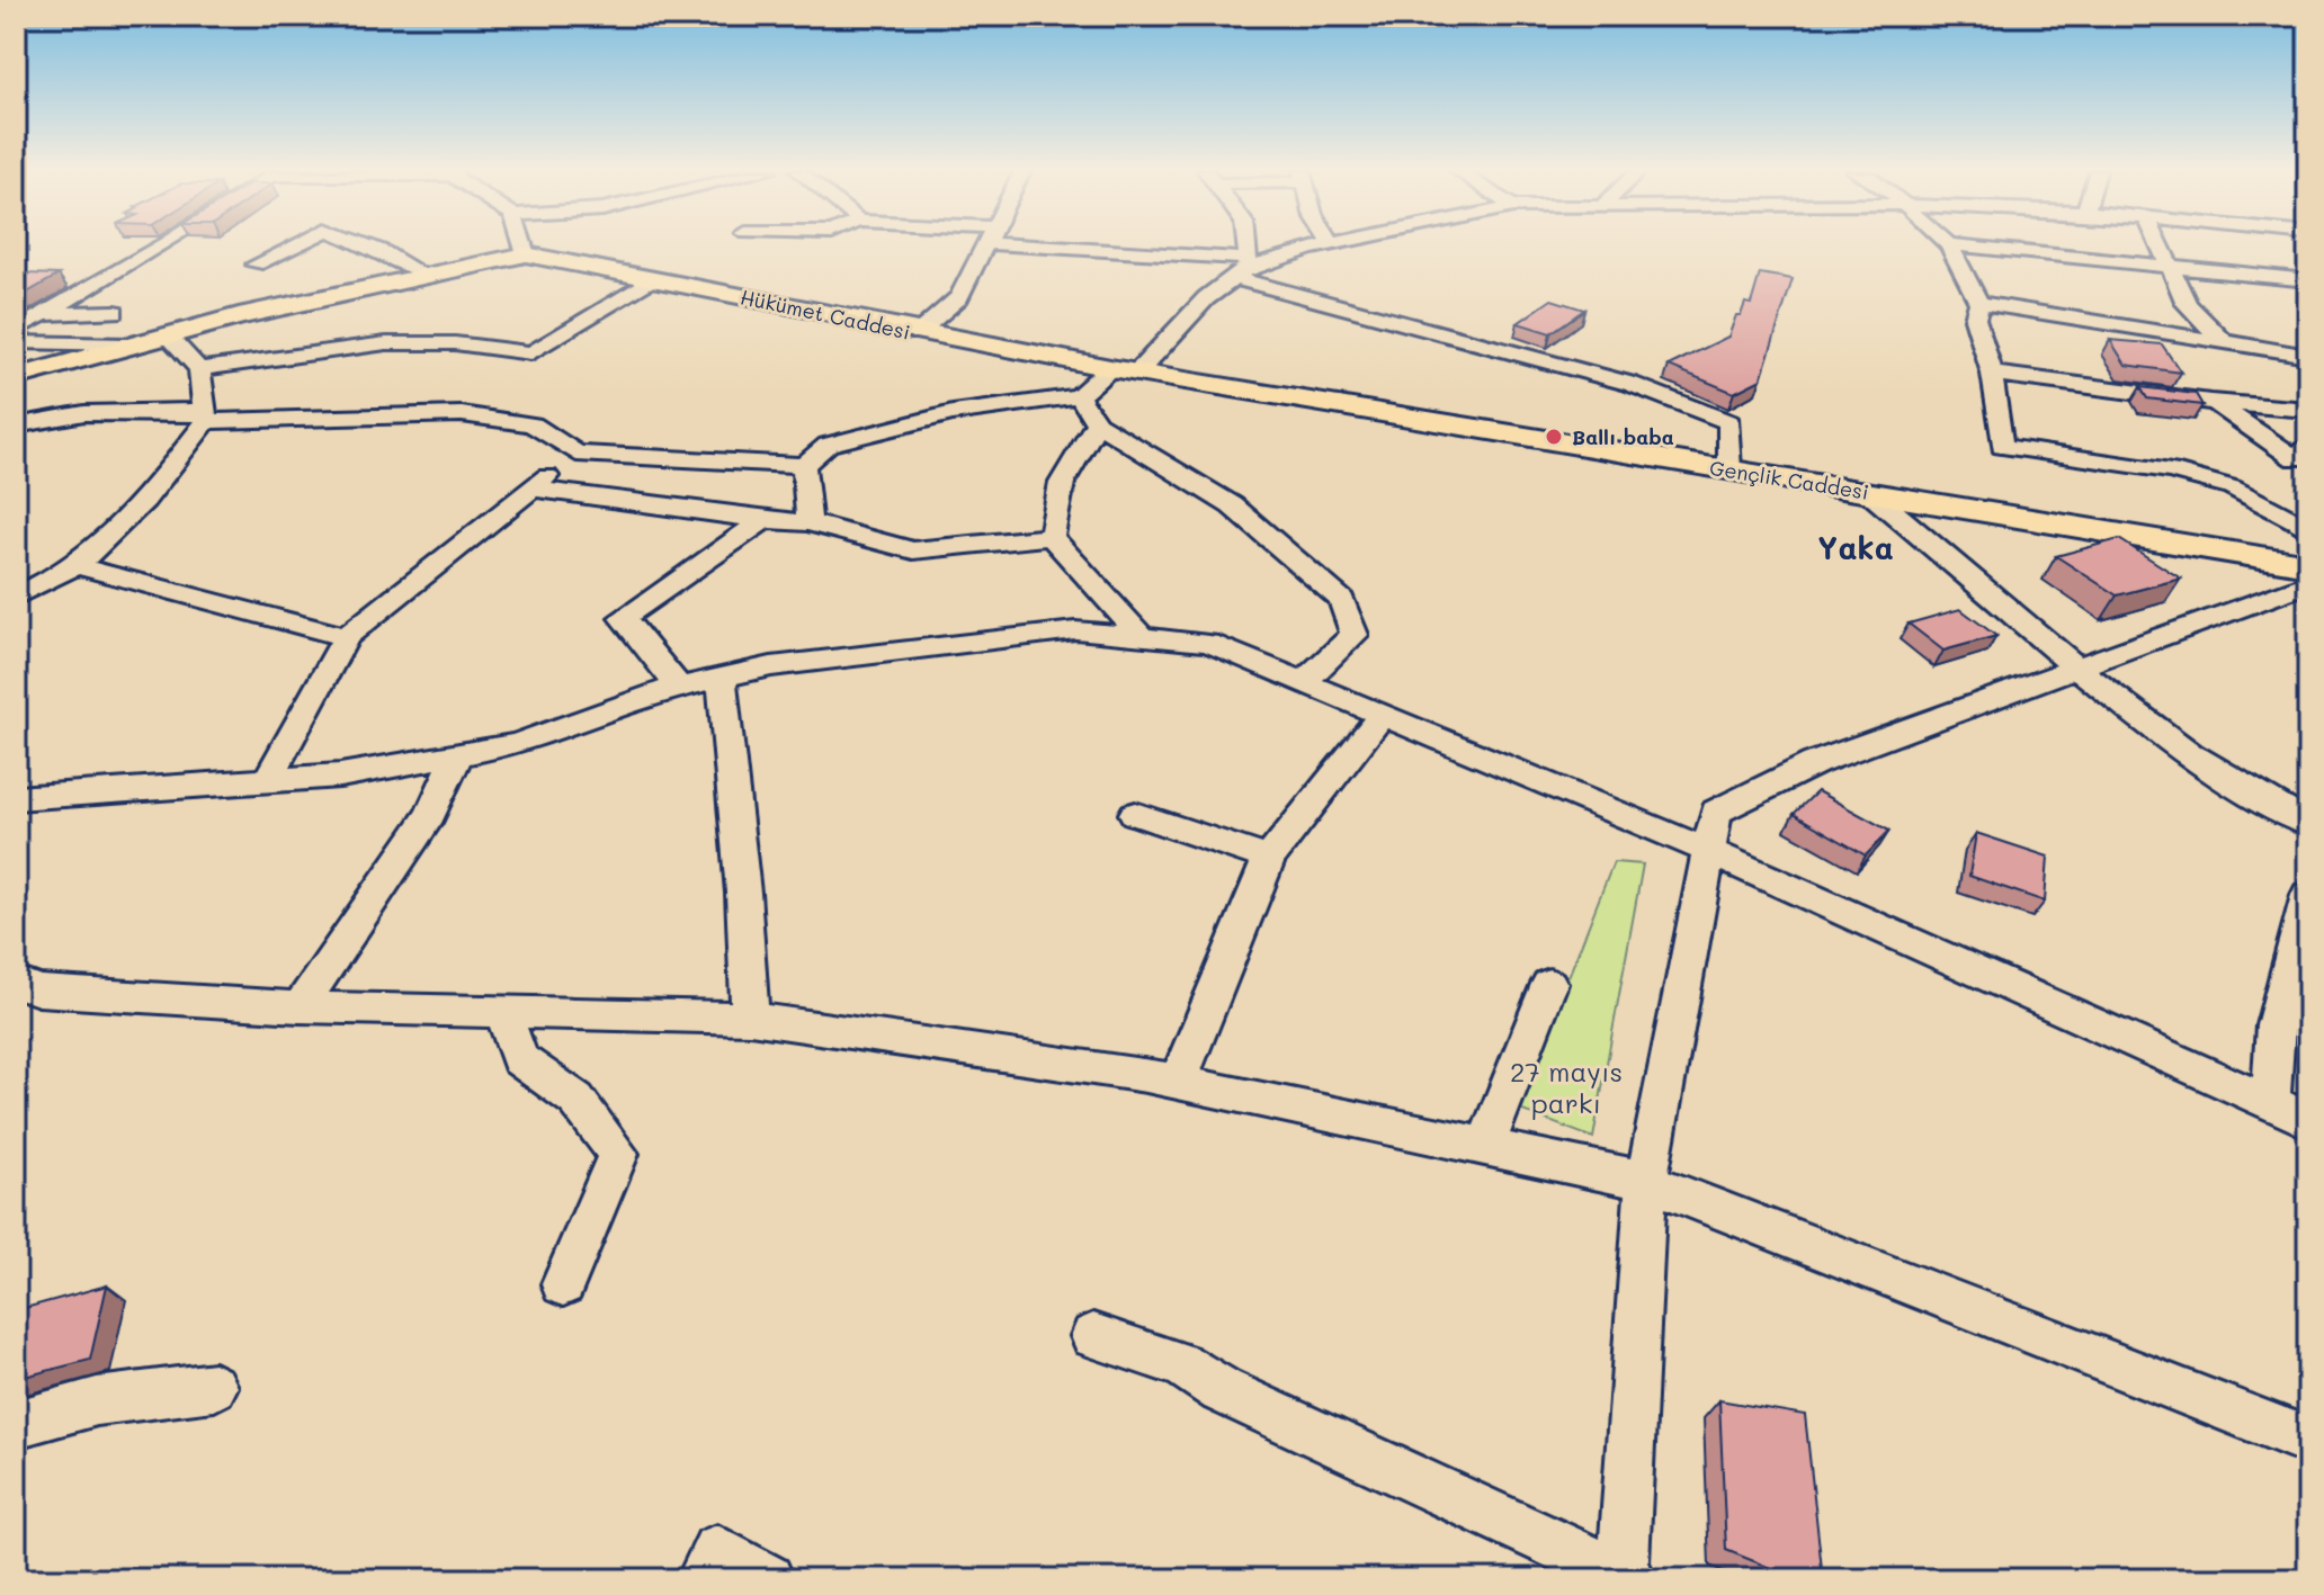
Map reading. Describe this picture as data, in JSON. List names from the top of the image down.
{
  "streets": {
    "main road": ["Hükümet Caddesi", "Gençlik Caddesi"]
  },
  "crossings": [
    ["Hükümet Caddesi", "Gençlik Caddesi"]
  ],
  "districts": ["Yaka"],
  "parks": ["27 mayıs parkı"],
  "places": ["Ballı baba"]
}
